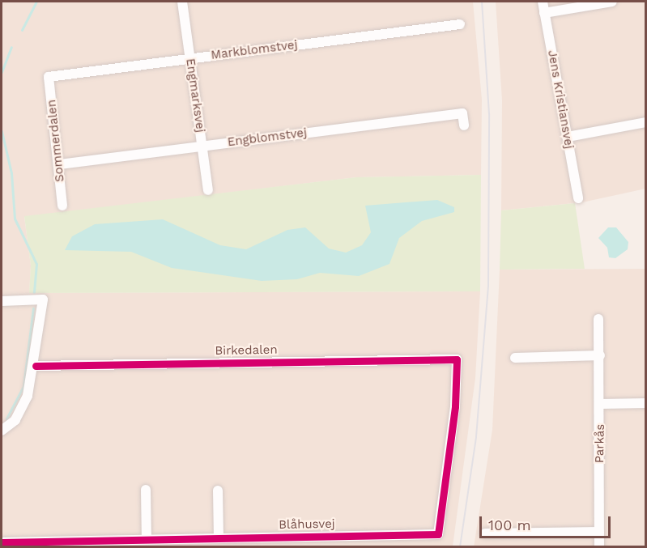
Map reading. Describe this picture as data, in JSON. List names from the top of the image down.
{
  "streets": {
    "street": [
      "Markblomstvej",
      "Engmarksvej",
      "Jens Kristiansvej",
      "Engblomstvej",
      "Sommerdalen",
      "Birkedalen",
      "Parkås",
      "Blåhusvej"
    ]
  },
  "crossings": [
    ["Markblomstvej", "Engmarksvej"],
    ["Markblomstvej", "Sommerdalen"],
    ["Engmarksvej", "Engblomstvej"],
    ["Engblomstvej", "Sommerdalen"],
    ["Birkedalen", "Blåhusvej"]
  ],
  "scale_bar": "100 m"
}
